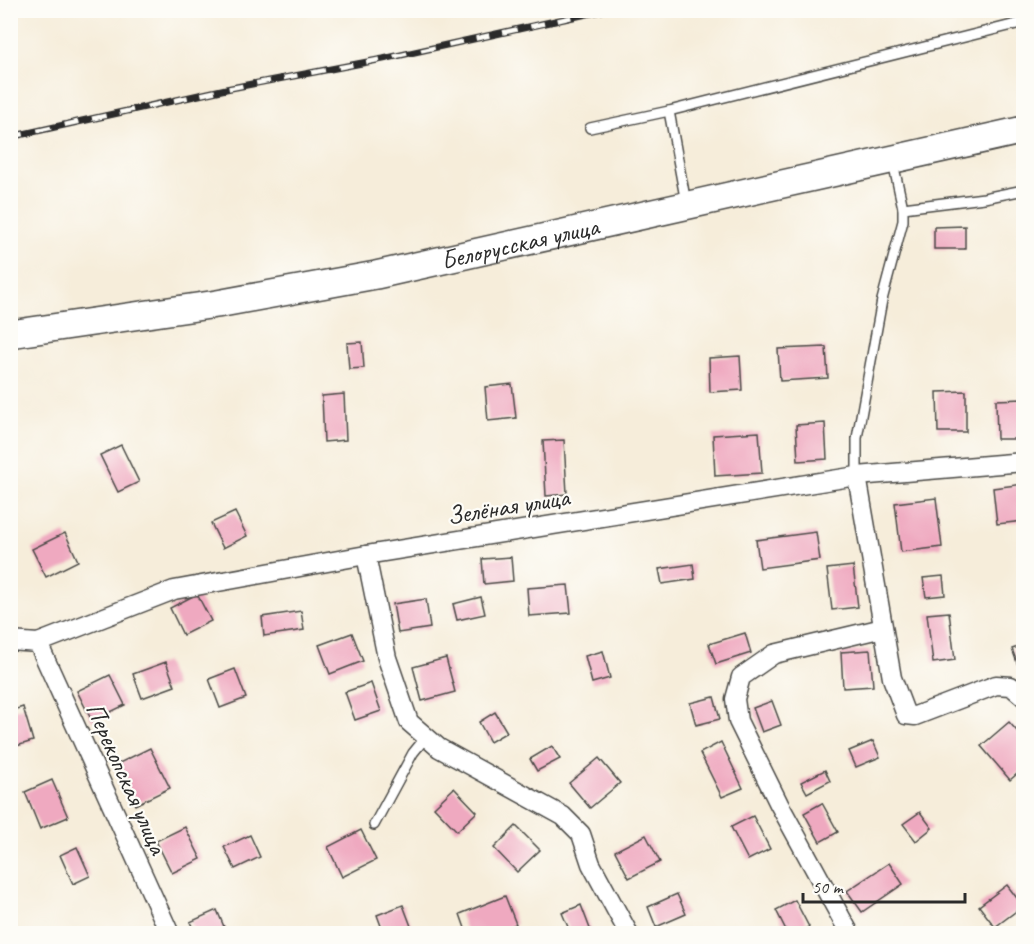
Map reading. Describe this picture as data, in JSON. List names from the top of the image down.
{
  "streets": {
    "main road": ["Белорусская улица"],
    "street": ["Зелёная улица", "Перекопская улица"]
  },
  "crossings": [
    ["Зелёная улица", "Перекопская улица"]
  ],
  "scale_bar": "50 m"
}
